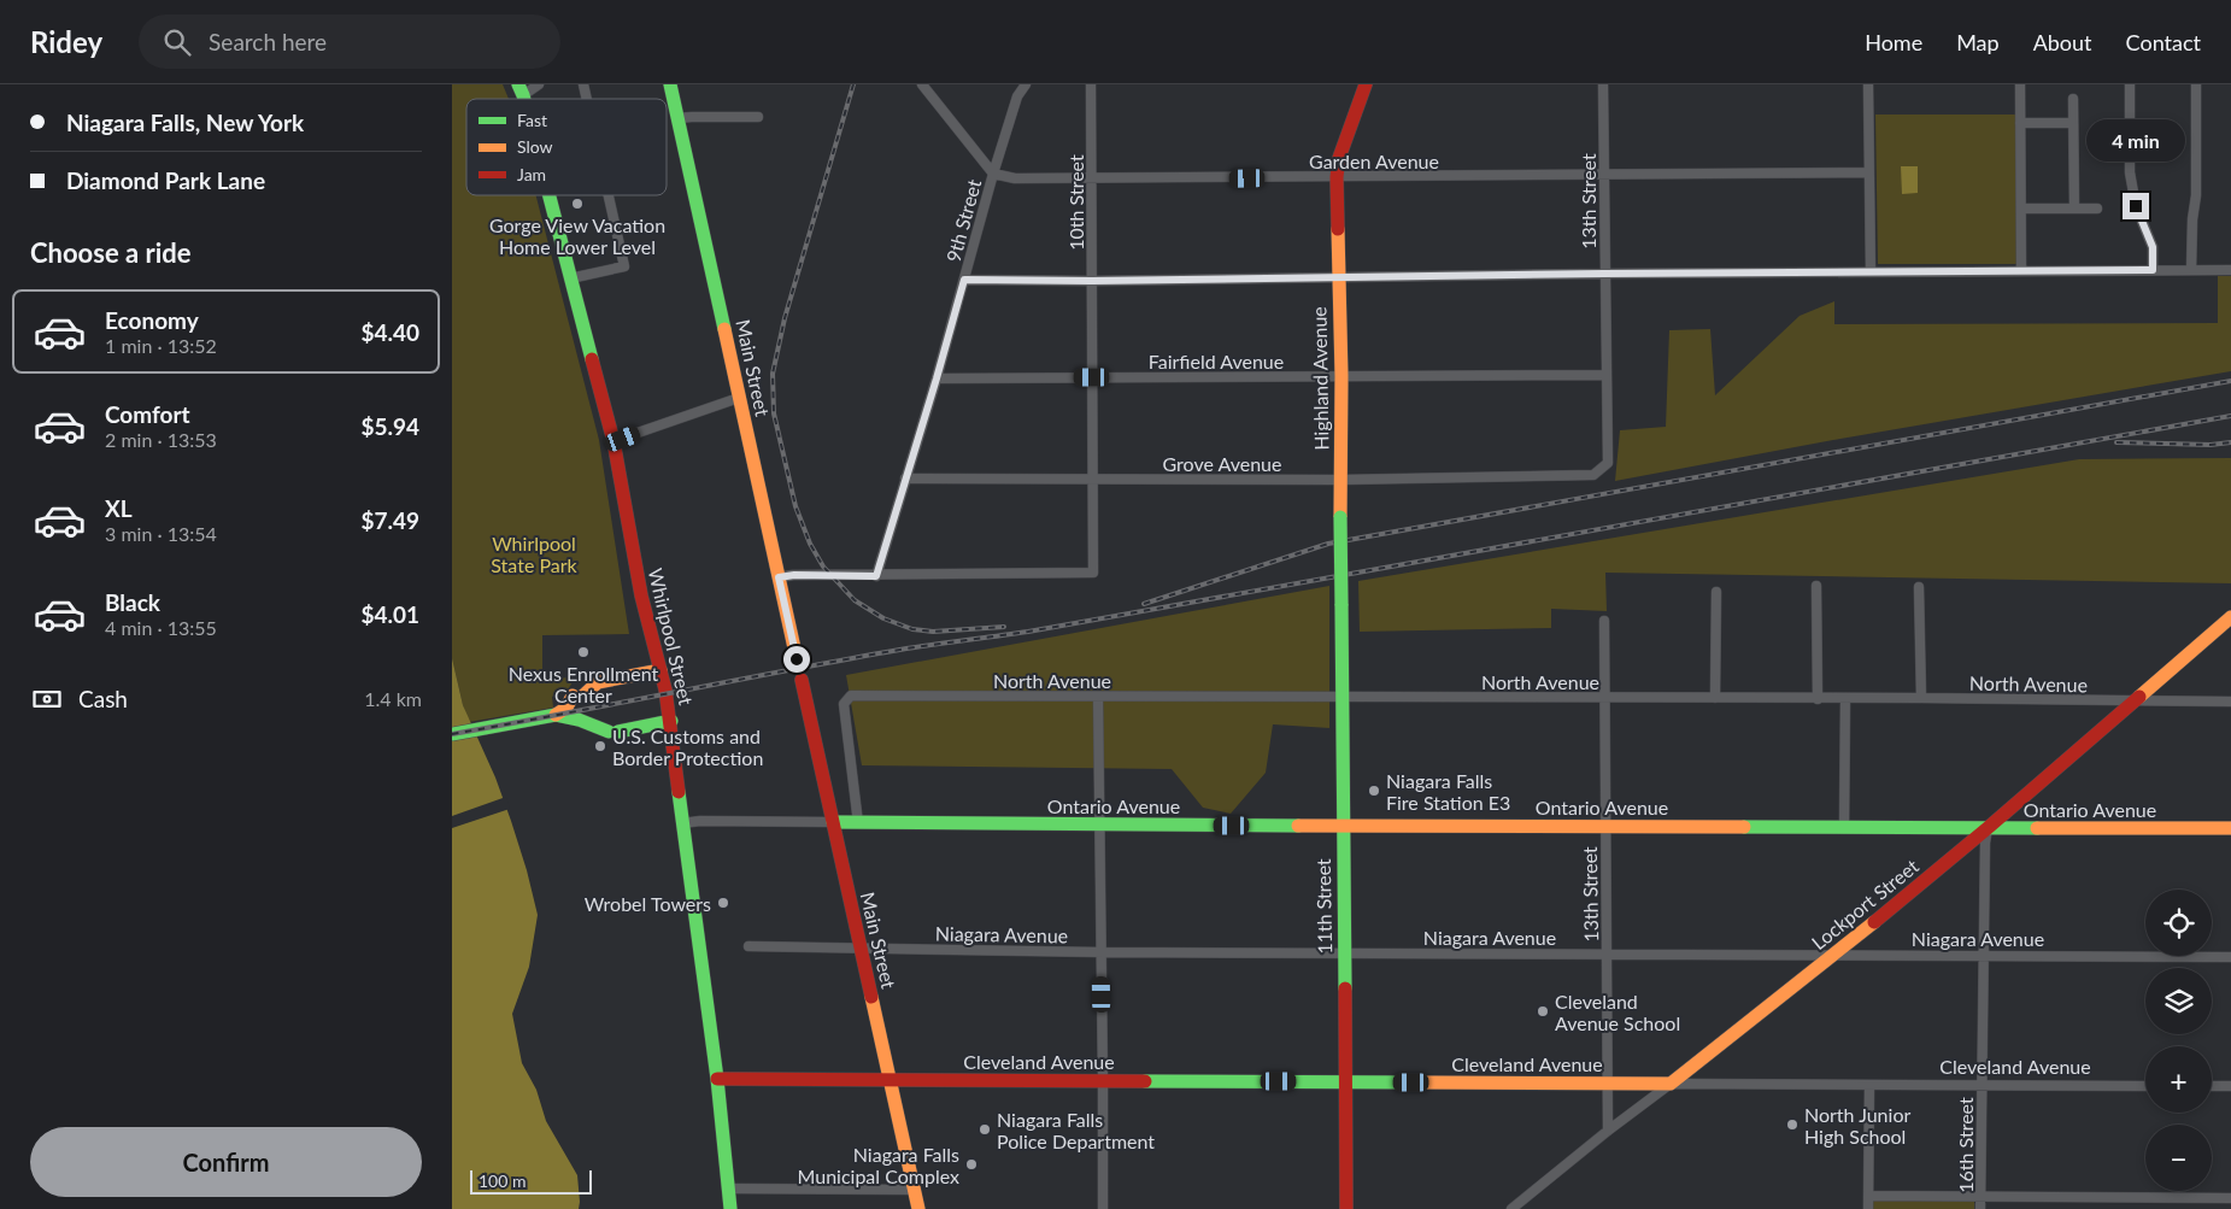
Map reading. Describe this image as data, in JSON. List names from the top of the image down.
{
  "streets": {
    "main road": [
      "Main Street",
      "Highland Avenue",
      "Whirlpool Street",
      "Ontario Avenue",
      "Lockport Street",
      "11th Street",
      "Cleveland Avenue"
    ],
    "street": [
      "Garden Avenue",
      "13th Street",
      "10th Street",
      "9th Street",
      "Fairfield Avenue",
      "Grove Avenue",
      "North Avenue",
      "Niagara Avenue",
      "16th Street"
    ]
  },
  "crossings": [
    ["Garden Avenue", "13th Street"],
    ["Garden Avenue", "10th Street"],
    ["Garden Avenue", "9th Street"],
    ["Garden Avenue", "Highland Avenue"],
    ["13th Street", "Fairfield Avenue"],
    ["13th Street", "Grove Avenue"],
    ["13th Street", "North Avenue"],
    ["13th Street", "Ontario Avenue"],
    ["13th Street", "Lockport Street"],
    ["13th Street", "Niagara Avenue"],
    ["13th Street", "Cleveland Avenue"],
    ["10th Street", "9th Street"],
    ["10th Street", "Fairfield Avenue"],
    ["10th Street", "Grove Avenue"],
    ["9th Street", "Fairfield Avenue"],
    ["9th Street", "Grove Avenue"],
    ["Fairfield Avenue", "Highland Avenue"],
    ["Main Street", "Ontario Avenue"],
    ["Main Street", "Niagara Avenue"],
    ["Main Street", "Cleveland Avenue"],
    ["Highland Avenue", "Grove Avenue"],
    ["Highland Avenue", "11th Street"],
    ["Whirlpool Street", "Ontario Avenue"],
    ["Whirlpool Street", "Cleveland Avenue"],
    ["North Avenue", "Ontario Avenue"],
    ["North Avenue", "Lockport Street"],
    ["North Avenue", "11th Street"],
    ["Ontario Avenue", "Lockport Street"],
    ["Ontario Avenue", "11th Street"],
    ["Ontario Avenue", "16th Street"],
    ["Lockport Street", "Niagara Avenue"],
    ["Lockport Street", "Cleveland Avenue"],
    ["Lockport Street", "16th Street"],
    ["11th Street", "Niagara Avenue"],
    ["11th Street", "Cleveland Avenue"],
    ["Niagara Avenue", "16th Street"],
    ["Cleveland Avenue", "16th Street"]
  ],
  "parks": ["Whirlpool State Park"],
  "places": [
    "Gorge View Vacation Home Lower Level",
    "Nexus Enrollment Center",
    "U.S. Customs and Border Protection",
    "Niagara Falls Fire Station E3",
    "Wrobel Towers",
    "Cleveland Avenue School",
    "North Junior High School",
    "Niagara Falls Police Department",
    "Niagara Falls Municipal Complex"
  ],
  "legend": ["Fast", "Slow", "Jam"],
  "scale_bar": "100 m",
  "page": {
    "header": "Ridey",
    "search": "Search here",
    "nav": [
      "Home",
      "Map",
      "About",
      "Contact"
    ],
    "banner": ["Niagara Falls, New York", "Diamond Park Lane"],
    "bubble": "4 min",
    "heading": "Choose a ride",
    "list": [
      {
        "name": "Economy",
        "note": "1 min · 13:52",
        "value": "$4.40"
      },
      {
        "name": "Comfort",
        "note": "2 min · 13:53",
        "value": "$5.94"
      },
      {
        "name": "XL",
        "note": "3 min · 13:54",
        "value": "$7.49"
      },
      {
        "name": "Black",
        "note": "4 min · 13:55",
        "value": "$4.01"
      }
    ],
    "pay": ["Cash", "1.4 km"],
    "map_buttons": ["+", "−"],
    "buttons": "Confirm",
    "scale": "100 m"
  }
}
